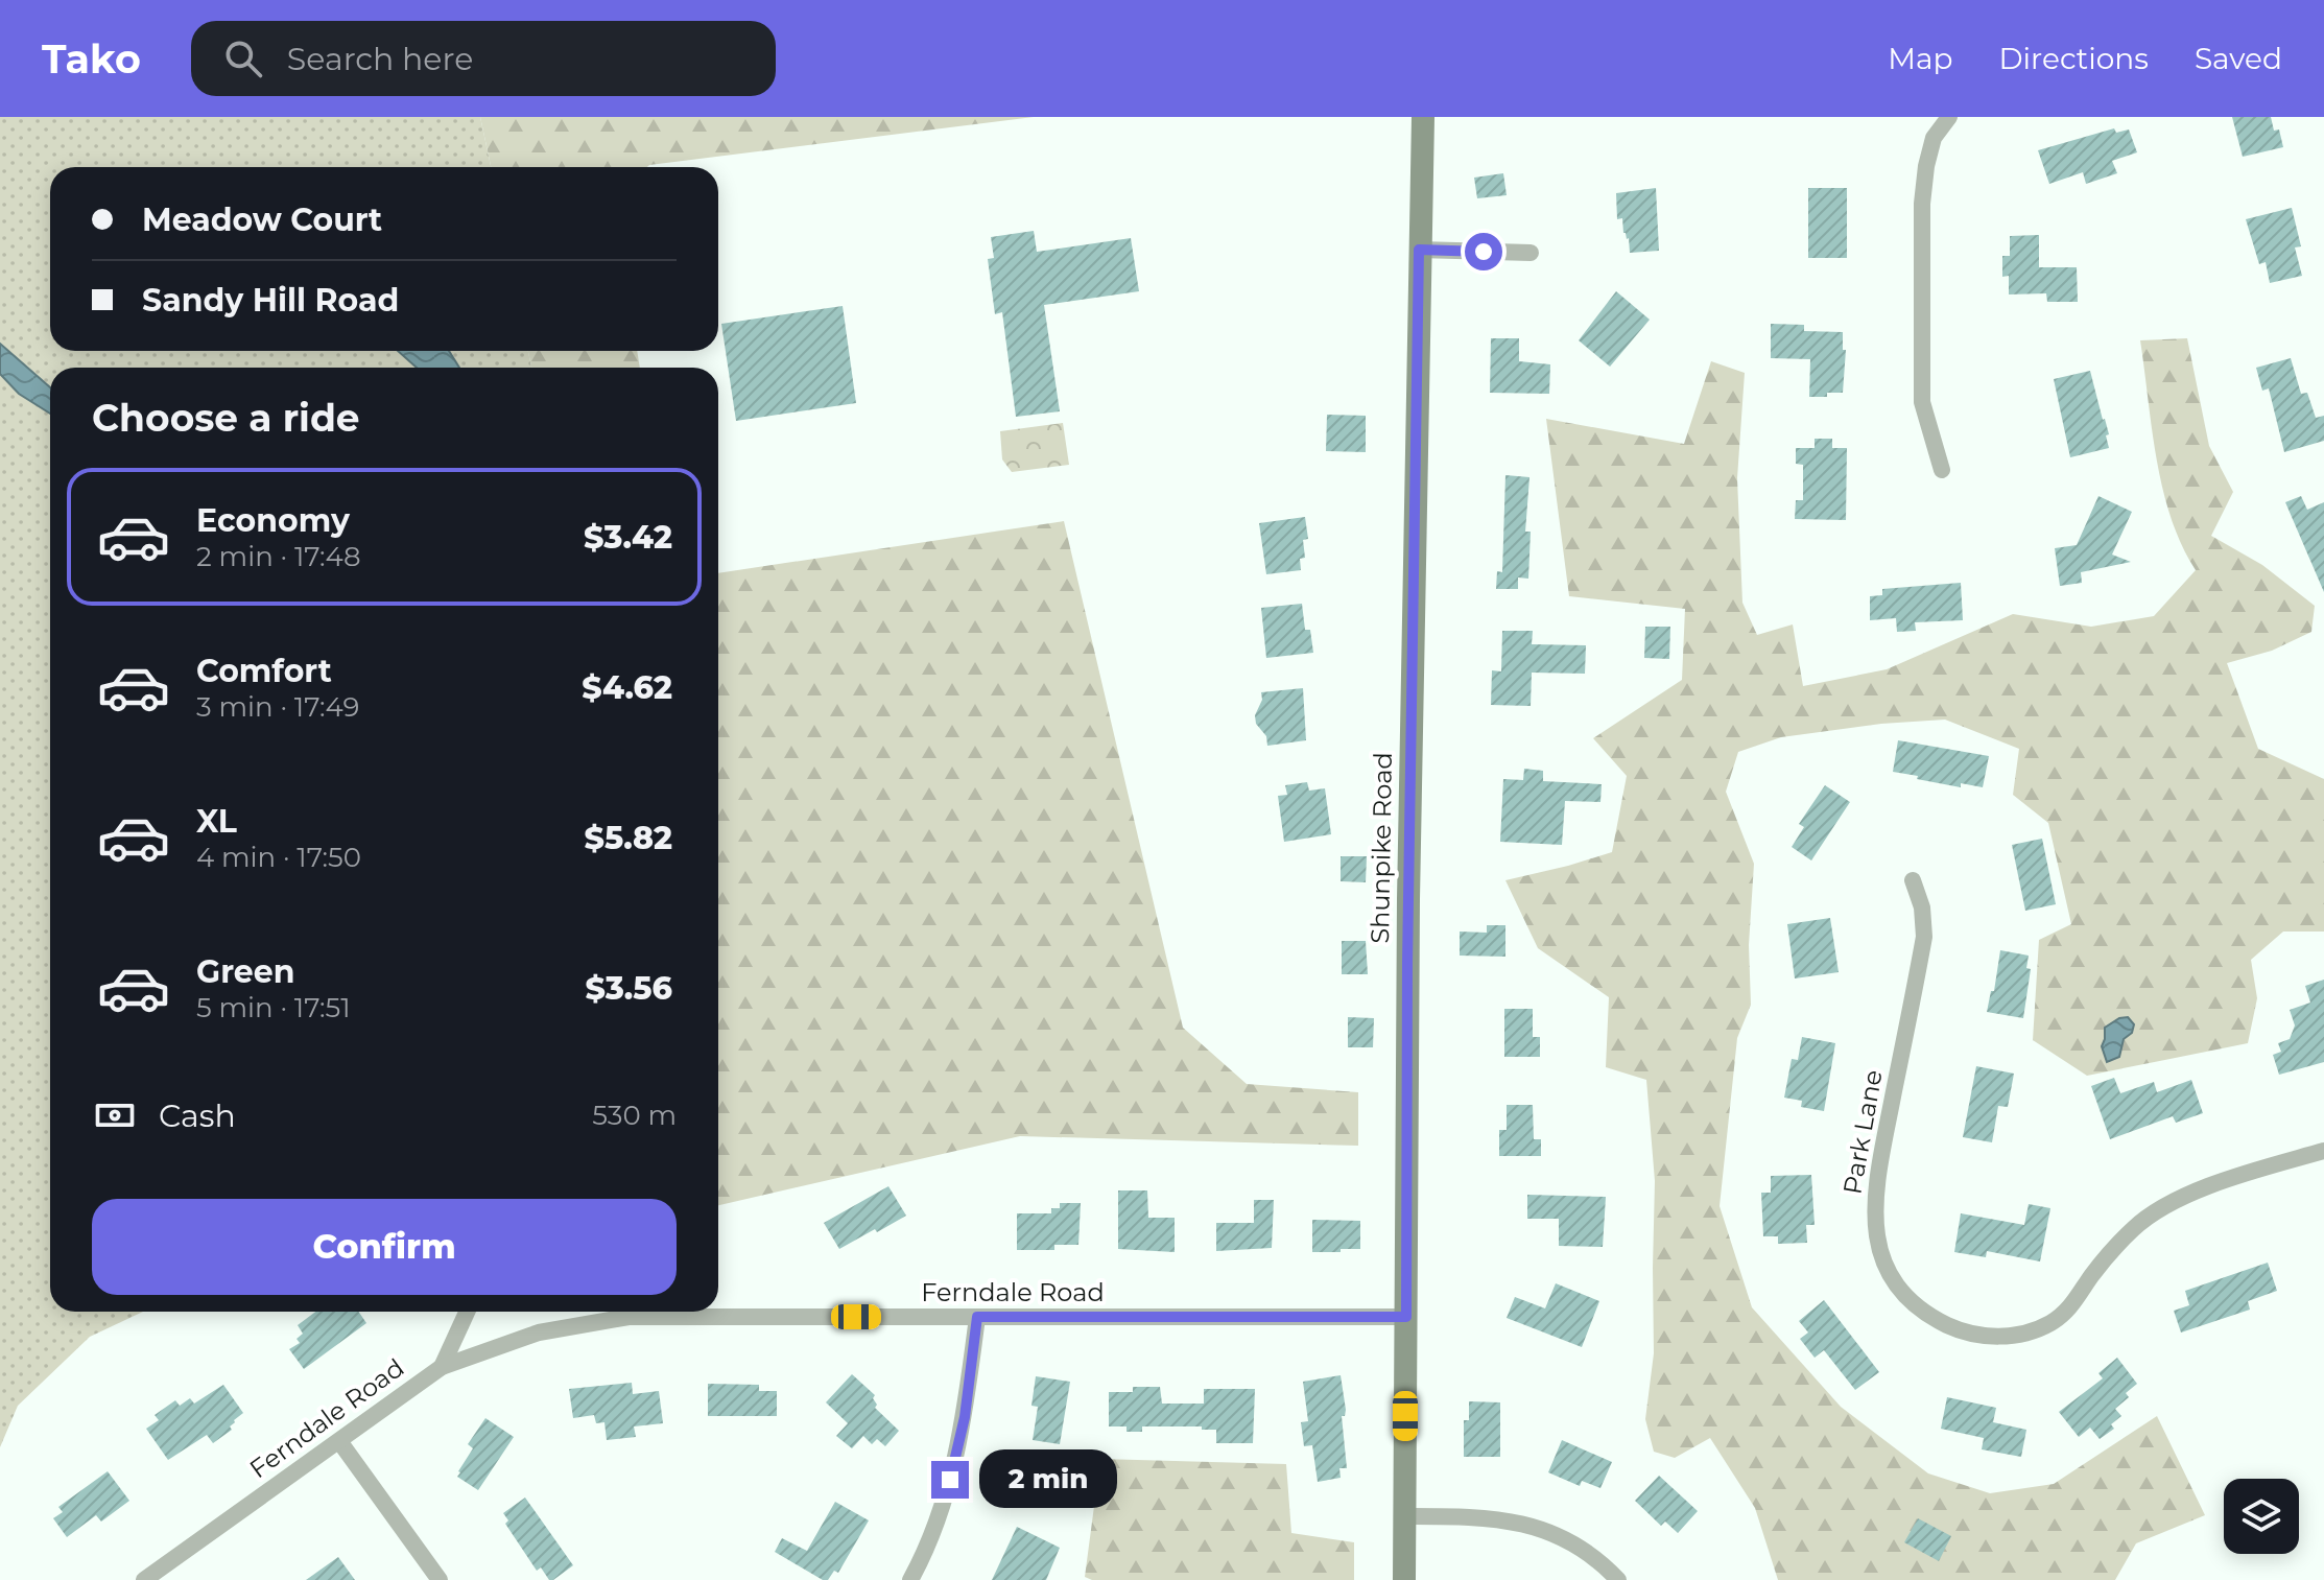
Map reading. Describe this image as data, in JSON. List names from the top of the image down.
{
  "streets": {
    "main road": ["Shunpike Road"],
    "street": ["Park Lane", "Ferndale Road"]
  },
  "crossings": [
    ["Shunpike Road", "Ferndale Road"]
  ],
  "page": {
    "header": "Tako",
    "search": "Search here",
    "nav": ["Map", "Directions", "Saved"],
    "banner": ["Meadow Court", "Sandy Hill Road"],
    "heading": "Choose a ride",
    "list": [
      {
        "name": "Economy",
        "note": "2 min · 17:48",
        "value": "$3.42"
      },
      {
        "name": "Comfort",
        "note": "3 min · 17:49",
        "value": "$4.62"
      },
      {
        "name": "XL",
        "note": "4 min · 17:50",
        "value": "$5.82"
      },
      {
        "name": "Green",
        "note": "5 min · 17:51",
        "value": "$3.56"
      }
    ],
    "pay": ["Cash", "530 m"],
    "buttons": "Confirm",
    "bubble": "2 min"
  }
}
